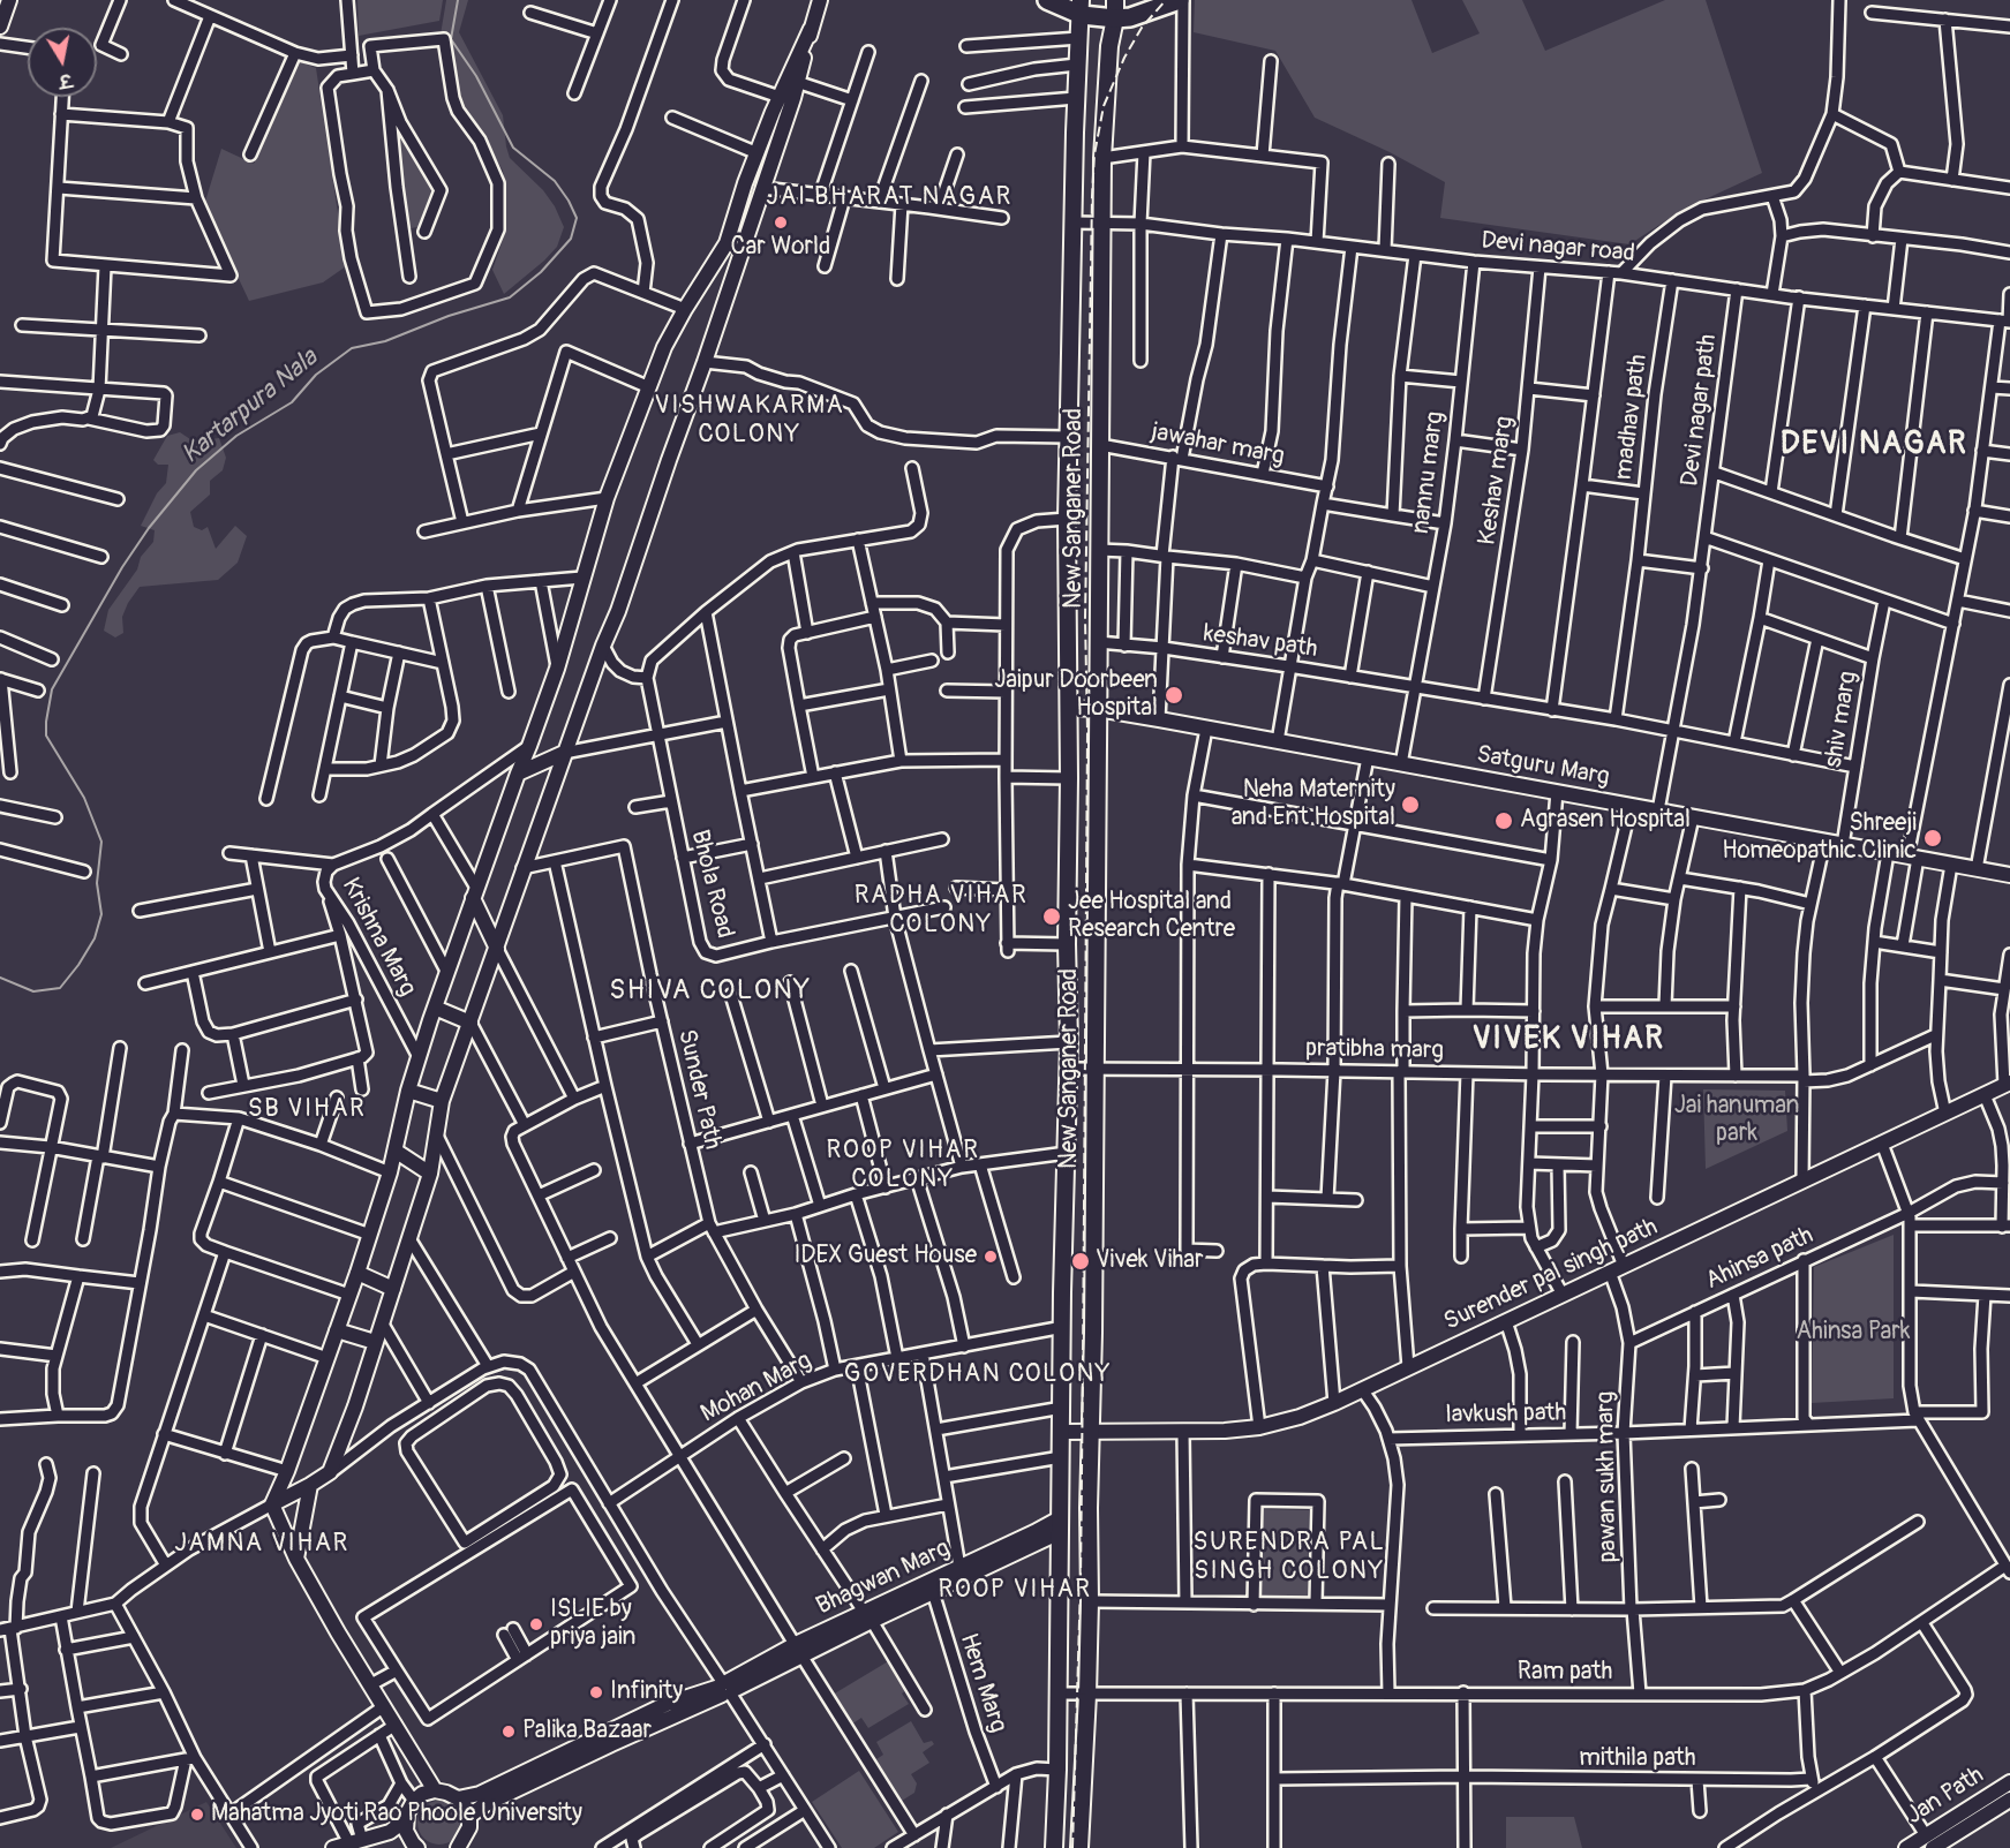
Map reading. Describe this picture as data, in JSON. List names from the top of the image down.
{
  "streets": {
    "main road": ["New Sanganer Road"],
    "street": [
      "Devi nagar road",
      "Devi nagar path",
      "madhav path",
      "jawahar marg",
      "nannu marg",
      "Keshav marg",
      "keshav path",
      "shiv marg",
      "Satguru Marg",
      "Bhola Road",
      "Krishna Marg",
      "pratibha marg",
      "Sunder Path",
      "Ahinsa path",
      "Surender pal singh path",
      "Mohan Marg",
      "lavkush path",
      "pawan sukh marg",
      "Bhagwan Marg",
      "Ram path",
      "Hem Marg",
      "mithila path",
      "Jan Path"
    ]
  },
  "crossings": [
    ["Devi nagar road", "Devi nagar path"],
    ["Devi nagar road", "madhav path"],
    ["Devi nagar road", "nannu marg"],
    ["Devi nagar road", "Keshav marg"],
    ["Devi nagar road", "New Sanganer Road"],
    ["Devi nagar path", "keshav path"],
    ["Devi nagar path", "Satguru Marg"],
    ["madhav path", "keshav path"],
    ["jawahar marg", "New Sanganer Road"],
    ["nannu marg", "keshav path"],
    ["nannu marg", "Satguru Marg"],
    ["Keshav marg", "keshav path"],
    ["New Sanganer Road", "keshav path"],
    ["New Sanganer Road", "Satguru Marg"],
    ["New Sanganer Road", "pratibha marg"],
    ["New Sanganer Road", "Surender pal singh path"],
    ["New Sanganer Road", "Mohan Marg"],
    ["New Sanganer Road", "Bhagwan Marg"],
    ["New Sanganer Road", "Ram path"],
    ["keshav path", "shiv marg"],
    ["shiv marg", "Satguru Marg"],
    ["Satguru Marg", "pawan sukh marg"],
    ["pratibha marg", "pawan sukh marg"],
    ["Sunder Path", "Mohan Marg"],
    ["Ahinsa path", "pawan sukh marg"],
    ["Surender pal singh path", "pawan sukh marg"],
    ["lavkush path", "pawan sukh marg"],
    ["pawan sukh marg", "Ram path"],
    ["Bhagwan Marg", "Hem Marg"]
  ],
  "districts": [
    "JAI BHARAT NAGAR",
    "VISHWAKARMA COLONY",
    "DEVI NAGAR",
    "RADHA VIHAR COLONY",
    "SHIVA COLONY",
    "VIVEK VIHAR",
    "SB VIHAR",
    "ROOP VIHAR COLONY",
    "GOVERDHAN COLONY",
    "SURENDRA PAL SINGH COLONY",
    "JAMNA VIHAR",
    "ROOP VIHAR"
  ],
  "water": ["Kartarpura Nala"],
  "parks": ["Jai hanuman park", "Ahinsa Park"],
  "places": [
    "Car World",
    "Jaipur Doorbeen Hospital",
    "Neha Maternity and Ent Hospital",
    "Agrasen Hospital",
    "Shreeji Homeopathic Clinic",
    "Jee Hospital and Research Centre",
    "IDEX Guest House",
    "Vivek Vihar",
    "ISLIE by priya jain",
    "Infinity",
    "Palika Bazaar",
    "Mahatma Jyoti Rao Phoole University"
  ],
  "north": "bottom"
}
